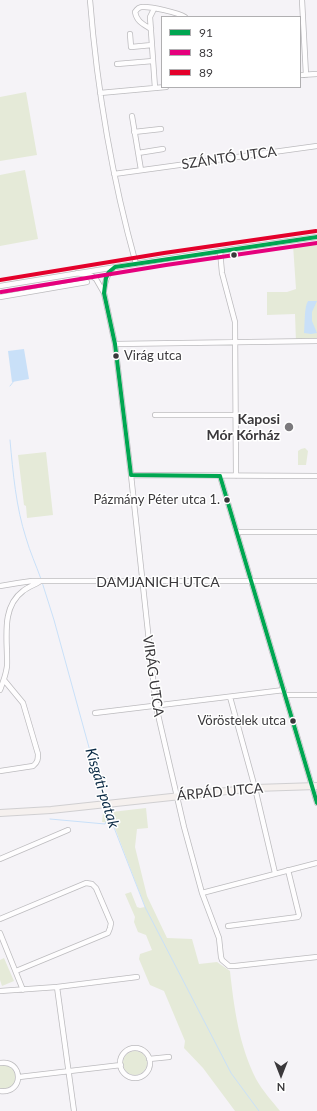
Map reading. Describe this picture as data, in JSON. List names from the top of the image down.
{
  "streets": {
    "main road": ["ÁRPÁD UTCA"],
    "street": ["SZÁNTÓ UTCA", "DAMJANICH UTCA", "VIRÁG UTCA"]
  },
  "crossings": [
    ["DAMJANICH UTCA", "VIRÁG UTCA"],
    ["VIRÁG UTCA", "ÁRPÁD UTCA"]
  ],
  "water": ["Kisgáti-patak"],
  "places": [
    "Virág utca",
    "Kaposi Mór Kórház",
    "Pázmány Péter utca 1.",
    "Vöröstelek utca"
  ],
  "lines": ["transit line 89", "transit line 91", "transit line 83"],
  "legend": ["91", "83", "89"],
  "north": "bottom"
}
